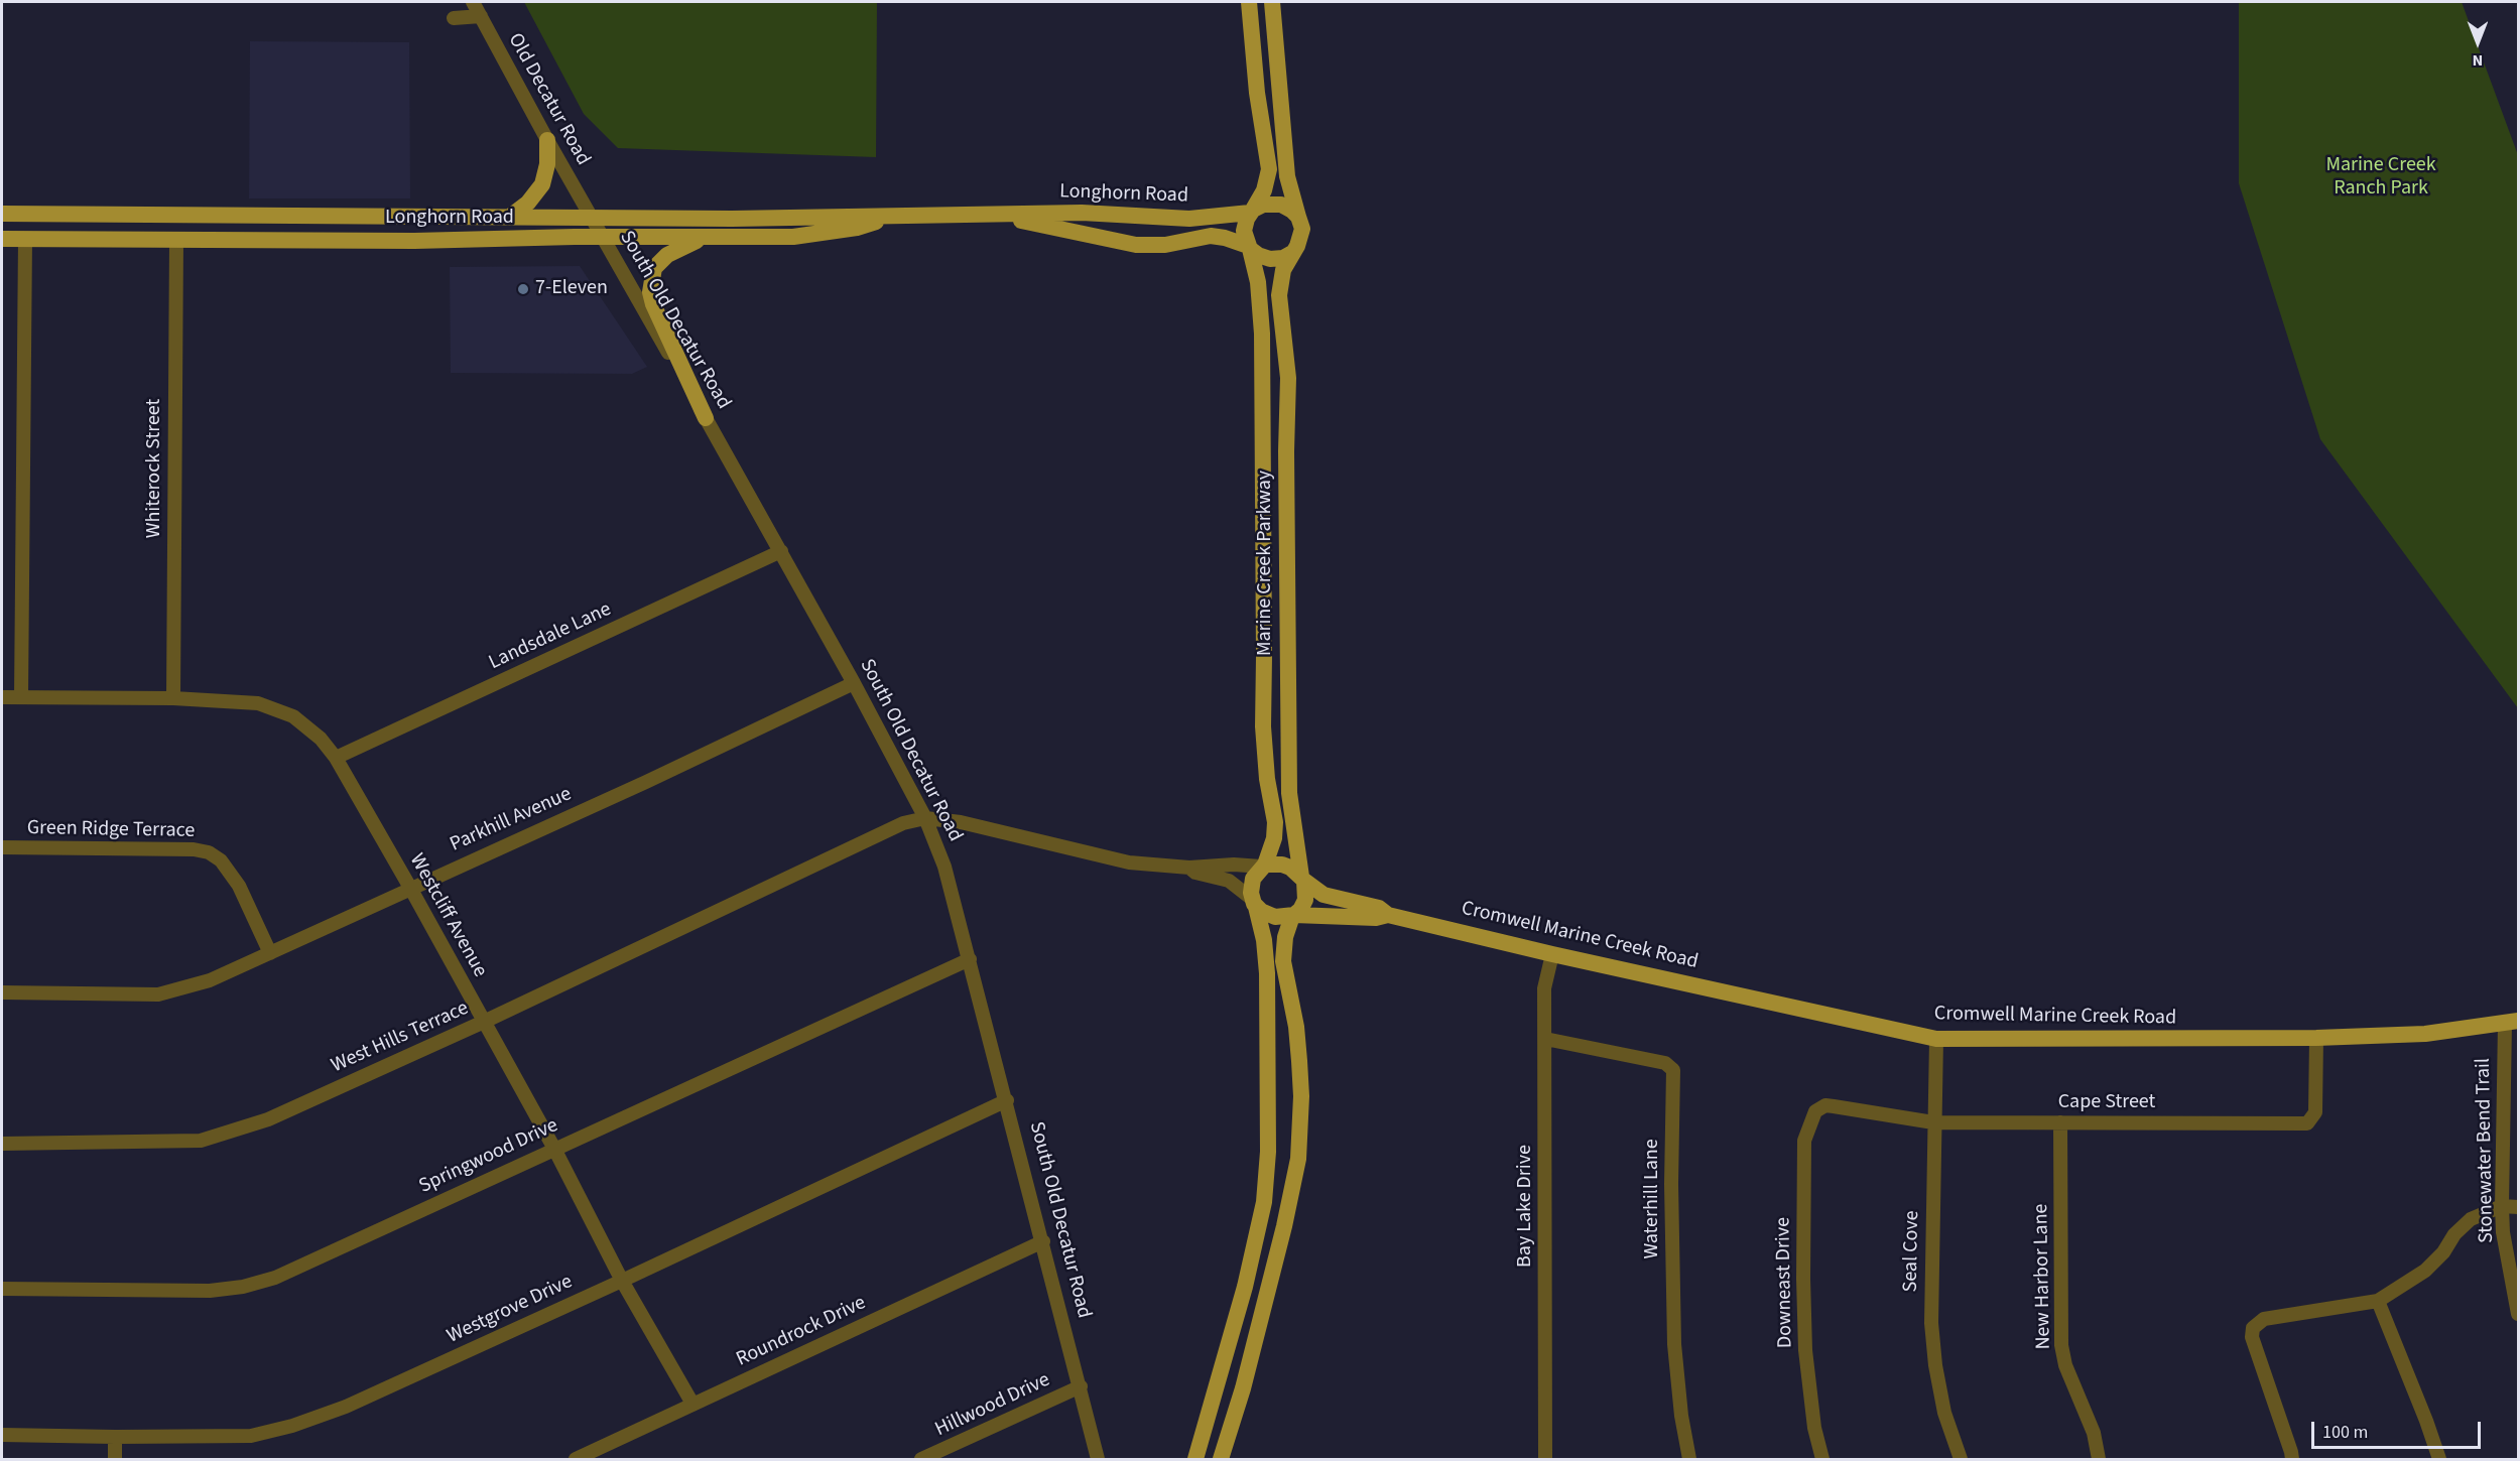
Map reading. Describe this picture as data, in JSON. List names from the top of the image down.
{
  "streets": {
    "main road": ["Longhorn Road", "Marine Creek Parkway", "Cromwell Marine Creek Road"],
    "street": [
      "Old Decatur Road",
      "South Old Decatur Road",
      "Whiterock Street",
      "Landsdale Lane",
      "Parkhill Avenue",
      "Green Ridge Terrace",
      "Westcliff Avenue",
      "West Hills Terrace",
      "Cape Street",
      "Stonewater Bend Trail",
      "Springwood Drive",
      "Waterhill Lane",
      "Bay Lake Drive",
      "Seal Cove",
      "New Harbor Lane",
      "Downeast Drive",
      "Westgrove Drive",
      "Roundrock Drive",
      "Hillwood Drive"
    ]
  },
  "crossings": [
    ["Old Decatur Road", "Longhorn Road"],
    ["Old Decatur Road", "South Old Decatur Road"],
    ["Longhorn Road", "South Old Decatur Road"],
    ["Longhorn Road", "Whiterock Street"],
    ["Longhorn Road", "Marine Creek Parkway"],
    ["South Old Decatur Road", "Landsdale Lane"],
    ["South Old Decatur Road", "Parkhill Avenue"],
    ["South Old Decatur Road", "West Hills Terrace"],
    ["South Old Decatur Road", "Springwood Drive"],
    ["South Old Decatur Road", "Westgrove Drive"],
    ["South Old Decatur Road", "Roundrock Drive"],
    ["South Old Decatur Road", "Hillwood Drive"],
    ["Whiterock Street", "Westcliff Avenue"],
    ["Marine Creek Parkway", "Cromwell Marine Creek Road"],
    ["Landsdale Lane", "Westcliff Avenue"],
    ["Parkhill Avenue", "Green Ridge Terrace"],
    ["Parkhill Avenue", "Westcliff Avenue"],
    ["Westcliff Avenue", "West Hills Terrace"],
    ["Westcliff Avenue", "Springwood Drive"],
    ["Westcliff Avenue", "Westgrove Drive"],
    ["Westcliff Avenue", "Roundrock Drive"],
    ["Cromwell Marine Creek Road", "Cape Street"],
    ["Cromwell Marine Creek Road", "Stonewater Bend Trail"],
    ["Cromwell Marine Creek Road", "Bay Lake Drive"],
    ["Cromwell Marine Creek Road", "Seal Cove"],
    ["Cape Street", "Seal Cove"],
    ["Cape Street", "New Harbor Lane"],
    ["Cape Street", "Downeast Drive"],
    ["Waterhill Lane", "Bay Lake Drive"]
  ],
  "parks": ["Marine Creek Ranch Park"],
  "places": ["7-Eleven"],
  "scale_bar": "100 m",
  "north": "bottom"
}
